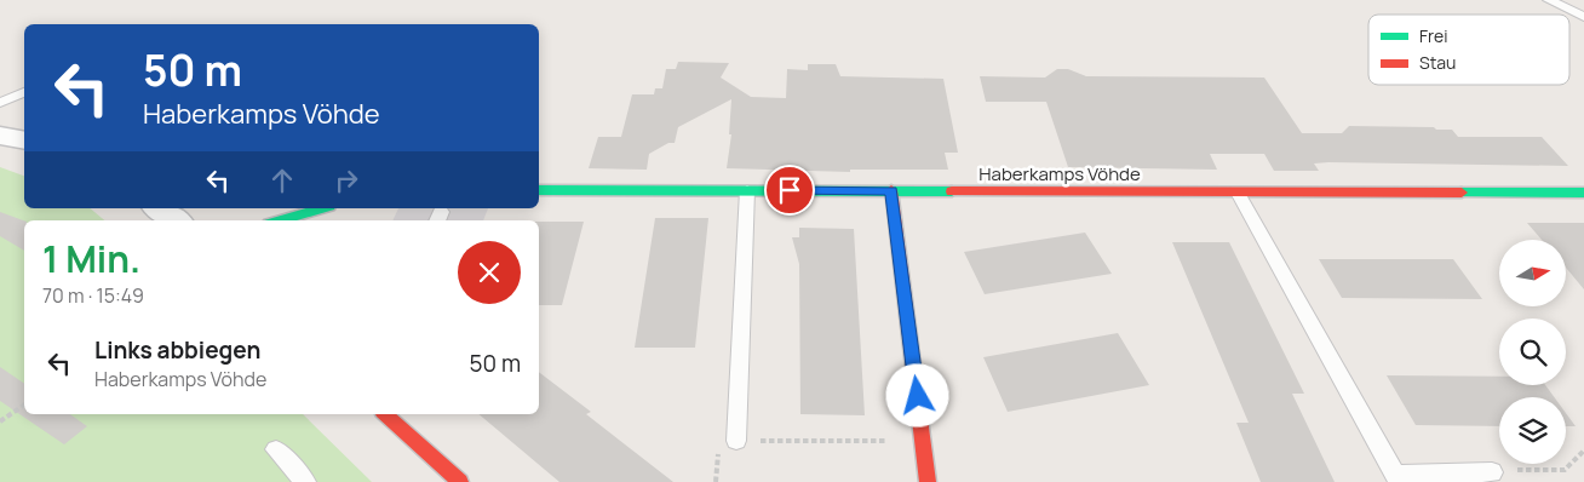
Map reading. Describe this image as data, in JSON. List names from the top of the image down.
{
  "streets": {
    "street": ["Haberkamps Vöhde"]
  },
  "legend": ["Frei", "Stau"],
  "north": "right",
  "page": {
    "turn": ["50 m", "Haberkamps Vöhde"],
    "heading": ["1 Min.", "70 m · 15:49"],
    "list": [
      {
        "name": "Links abbiegen",
        "note": "Haberkamps Vöhde",
        "value": "50 m"
      }
    ]
  }
}
